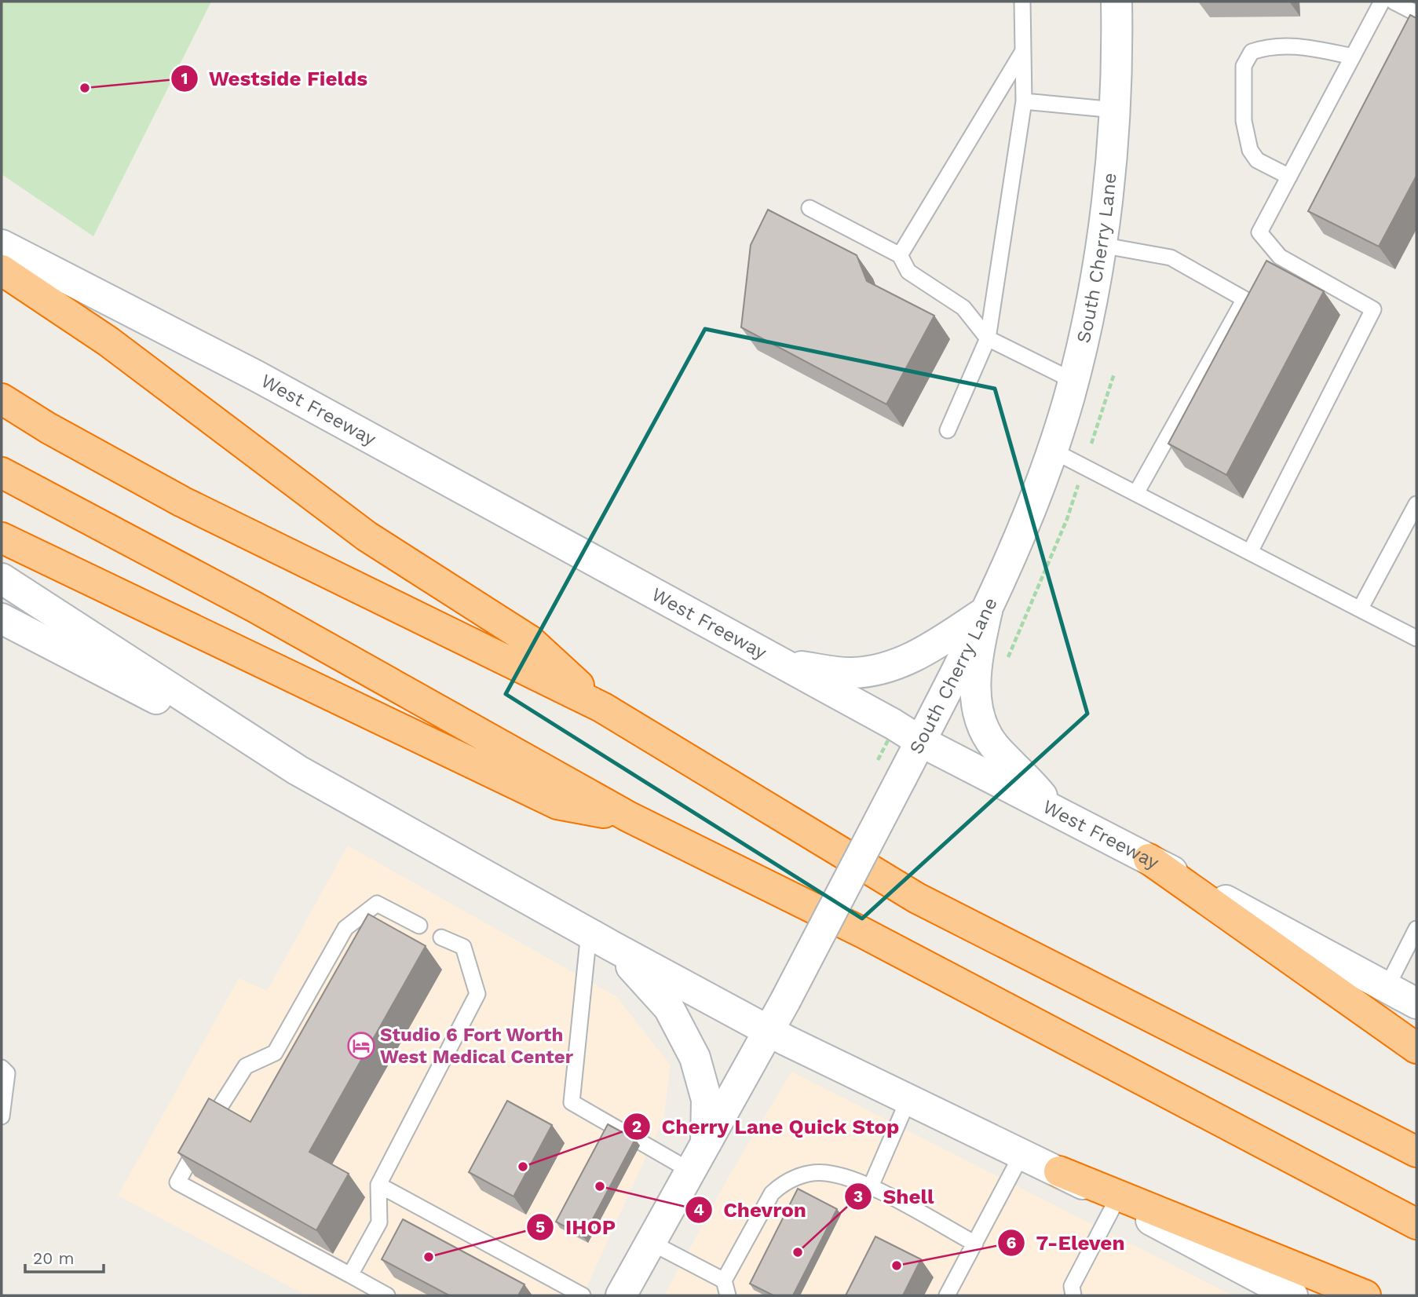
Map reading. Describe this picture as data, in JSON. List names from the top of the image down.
{
  "streets": {
    "main road": ["South Cherry Lane", "West Freeway"]
  },
  "crossings": [
    ["South Cherry Lane", "West Freeway"]
  ],
  "places": {
    "other": [
      "Westside Fields",
      "Cherry Lane Quick Stop",
      "Chevron",
      "Shell",
      "IHOP",
      "7-Eleven"
    ],
    "hotel": ["Studio 6 Fort Worth West Medical Center"]
  },
  "scale_bar": "20 m"
}
